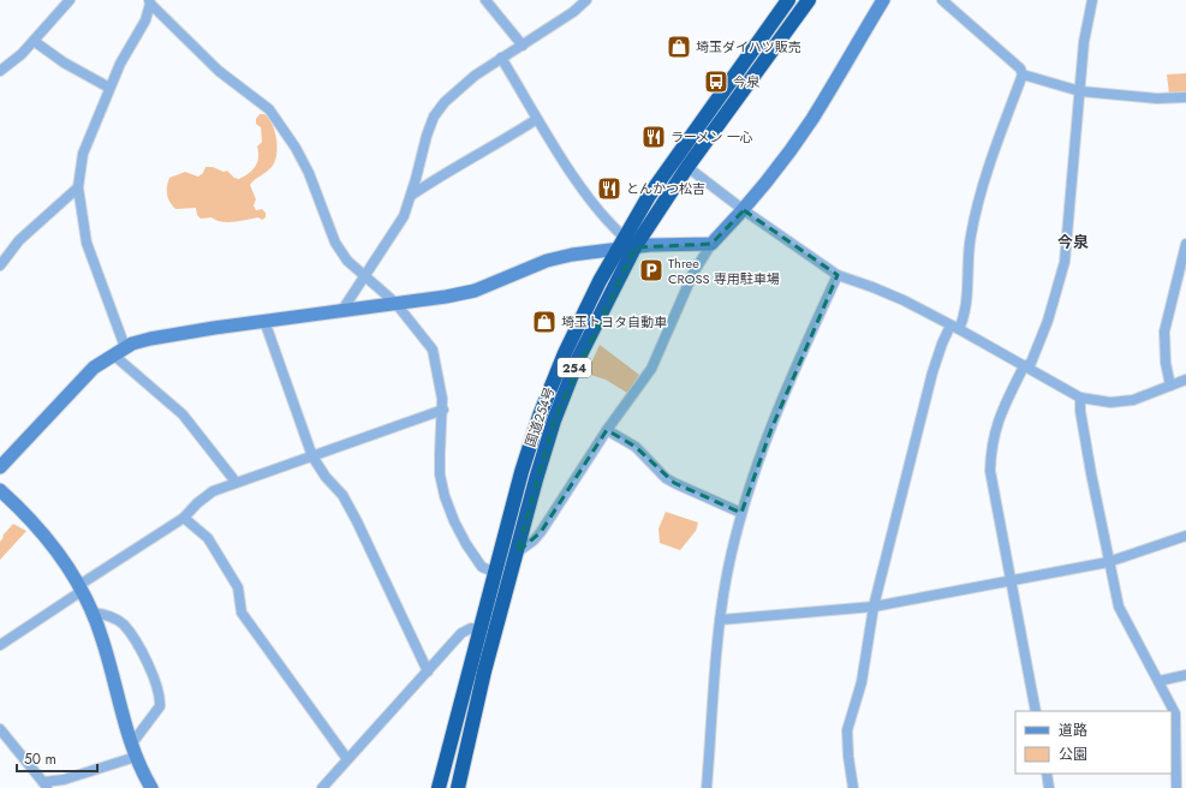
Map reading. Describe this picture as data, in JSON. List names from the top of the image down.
{
  "streets": {
    "highway": ["254", "国道254号"]
  },
  "districts": ["今泉"],
  "places": {
    "shop": ["埼玉ダイハツ販売", "埼玉トヨタ自動車"],
    "bus stop": ["今泉"],
    "restaurant": ["ラーメン 一心", "とんかつ松吉"],
    "parking": ["Three CROSS 専用駐車場"]
  },
  "legend": ["道路", "公園"],
  "scale_bar": "50 m"
}
